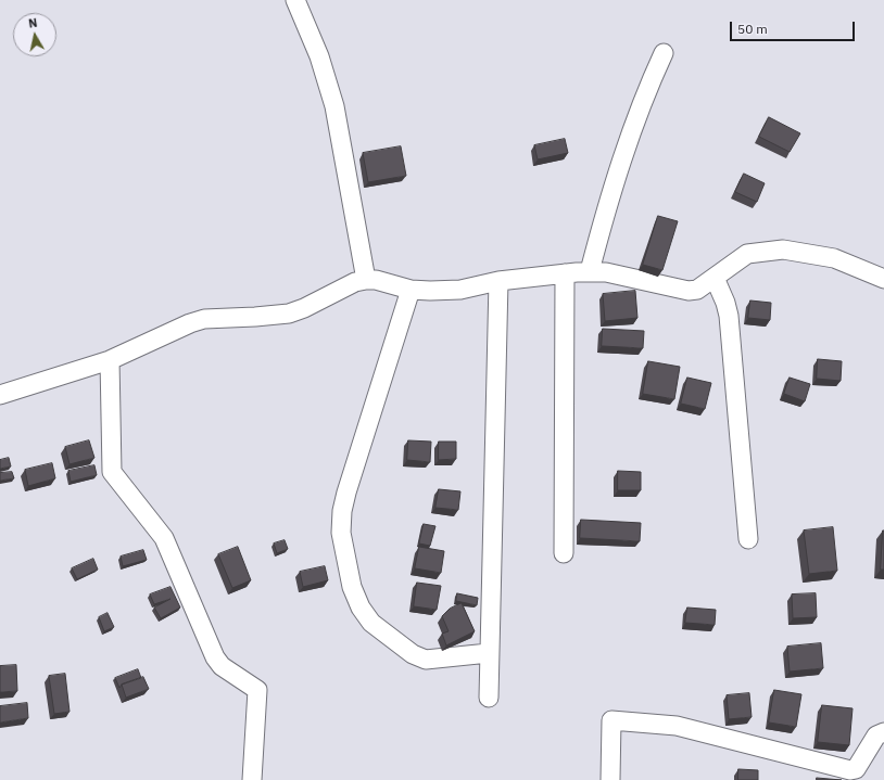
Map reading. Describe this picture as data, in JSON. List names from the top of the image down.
{
  "scale_bar": "50 m",
  "north": "top"
}
